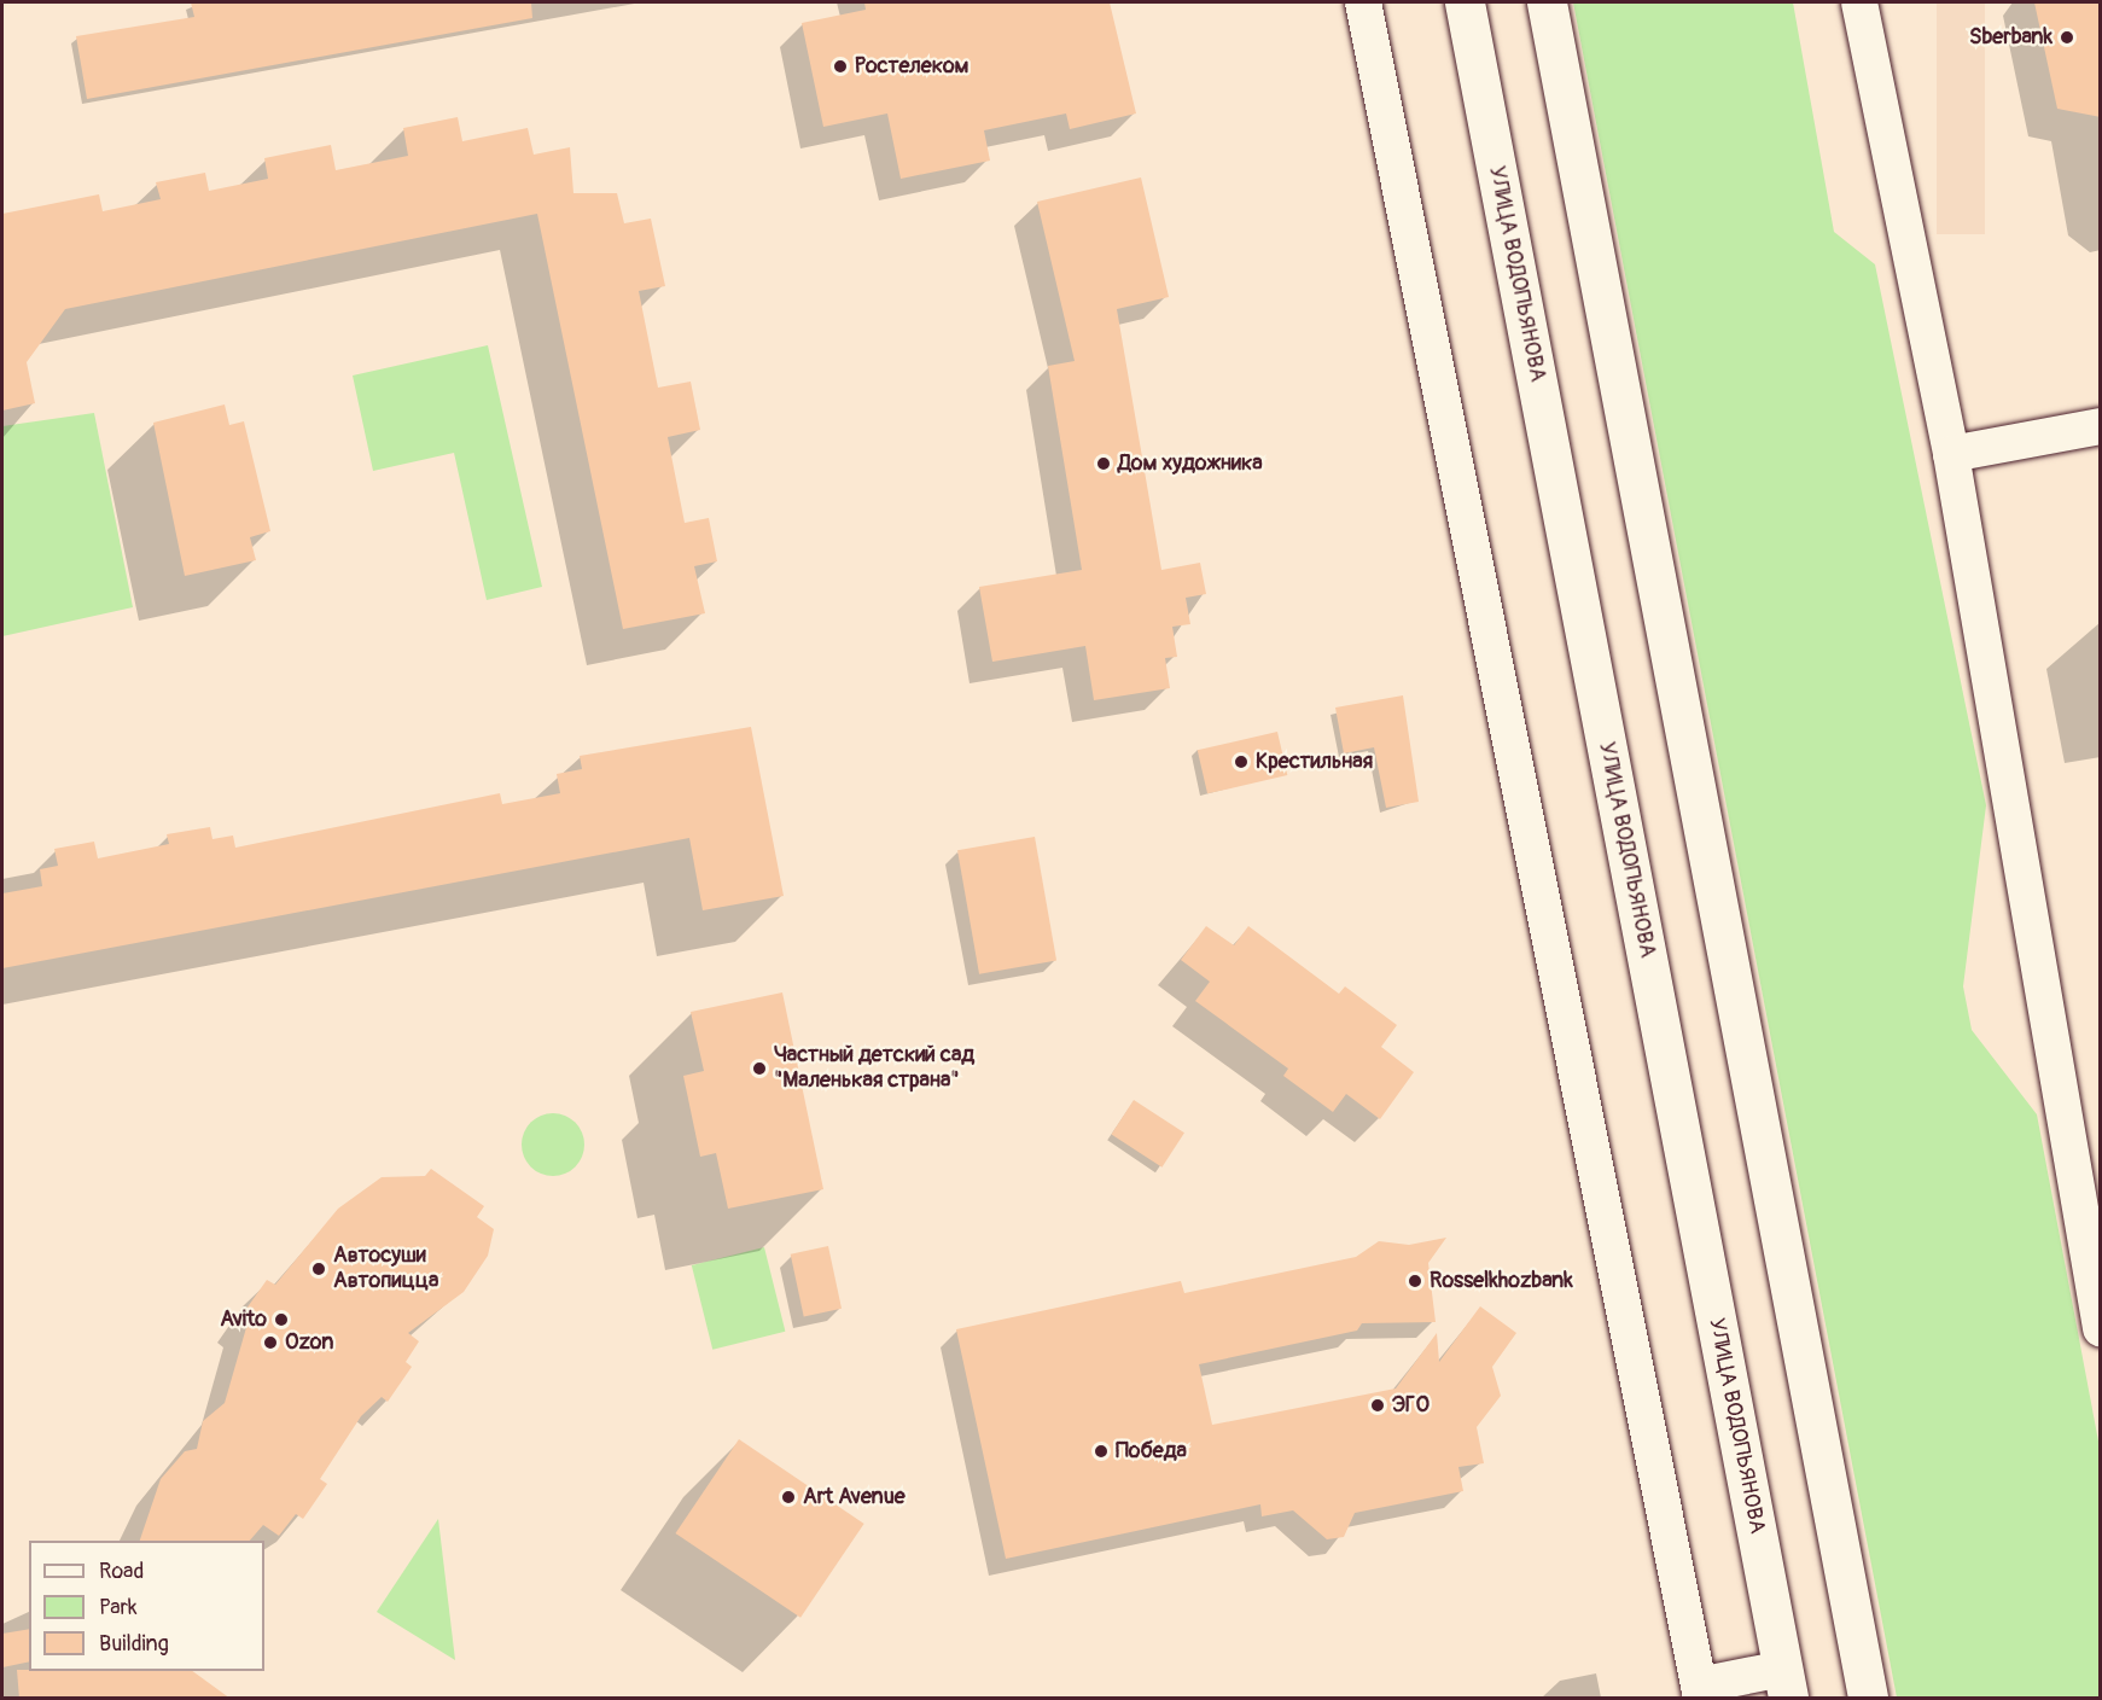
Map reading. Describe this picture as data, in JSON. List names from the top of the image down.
{
  "streets": {
    "main road": ["УЛИЦА ВОДОПЬЯНОВА"]
  },
  "places": [
    "Sberbank",
    "Ростелеком",
    "Дом художника",
    "Крестильная",
    "Частный детский сад \"Маленькая страна\"",
    "Автосуши Автопицца",
    "Rosselkhozbank",
    "Avito",
    "Ozon",
    "ЭГО",
    "Победа",
    "Art Avenue"
  ],
  "legend": ["Road", "Park", "Building"]
}
